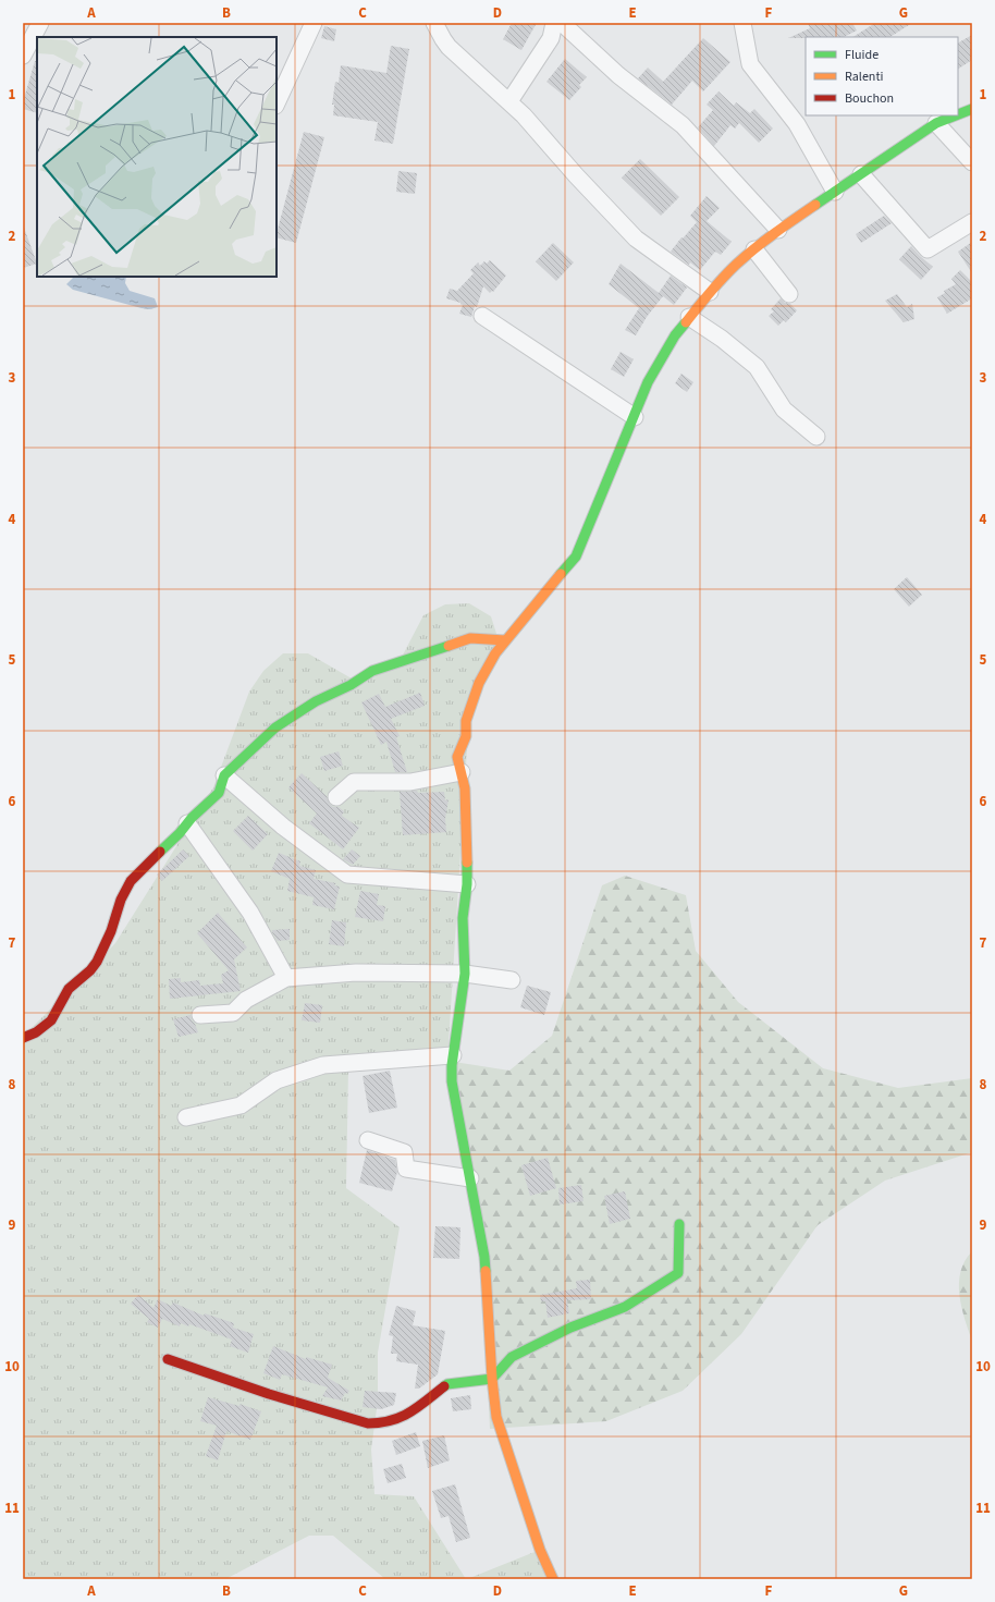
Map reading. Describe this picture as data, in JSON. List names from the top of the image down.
{
  "legend": ["Fluide", "Ralenti", "Bouchon"],
  "grid": {
    "columns": [
      "A",
      "B",
      "C",
      "D",
      "E",
      "F",
      "G"
    ],
    "rows": [
      "1",
      "2",
      "3",
      "4",
      "5",
      "6",
      "7",
      "8",
      "9",
      "10",
      "11"
    ]
  }
}
